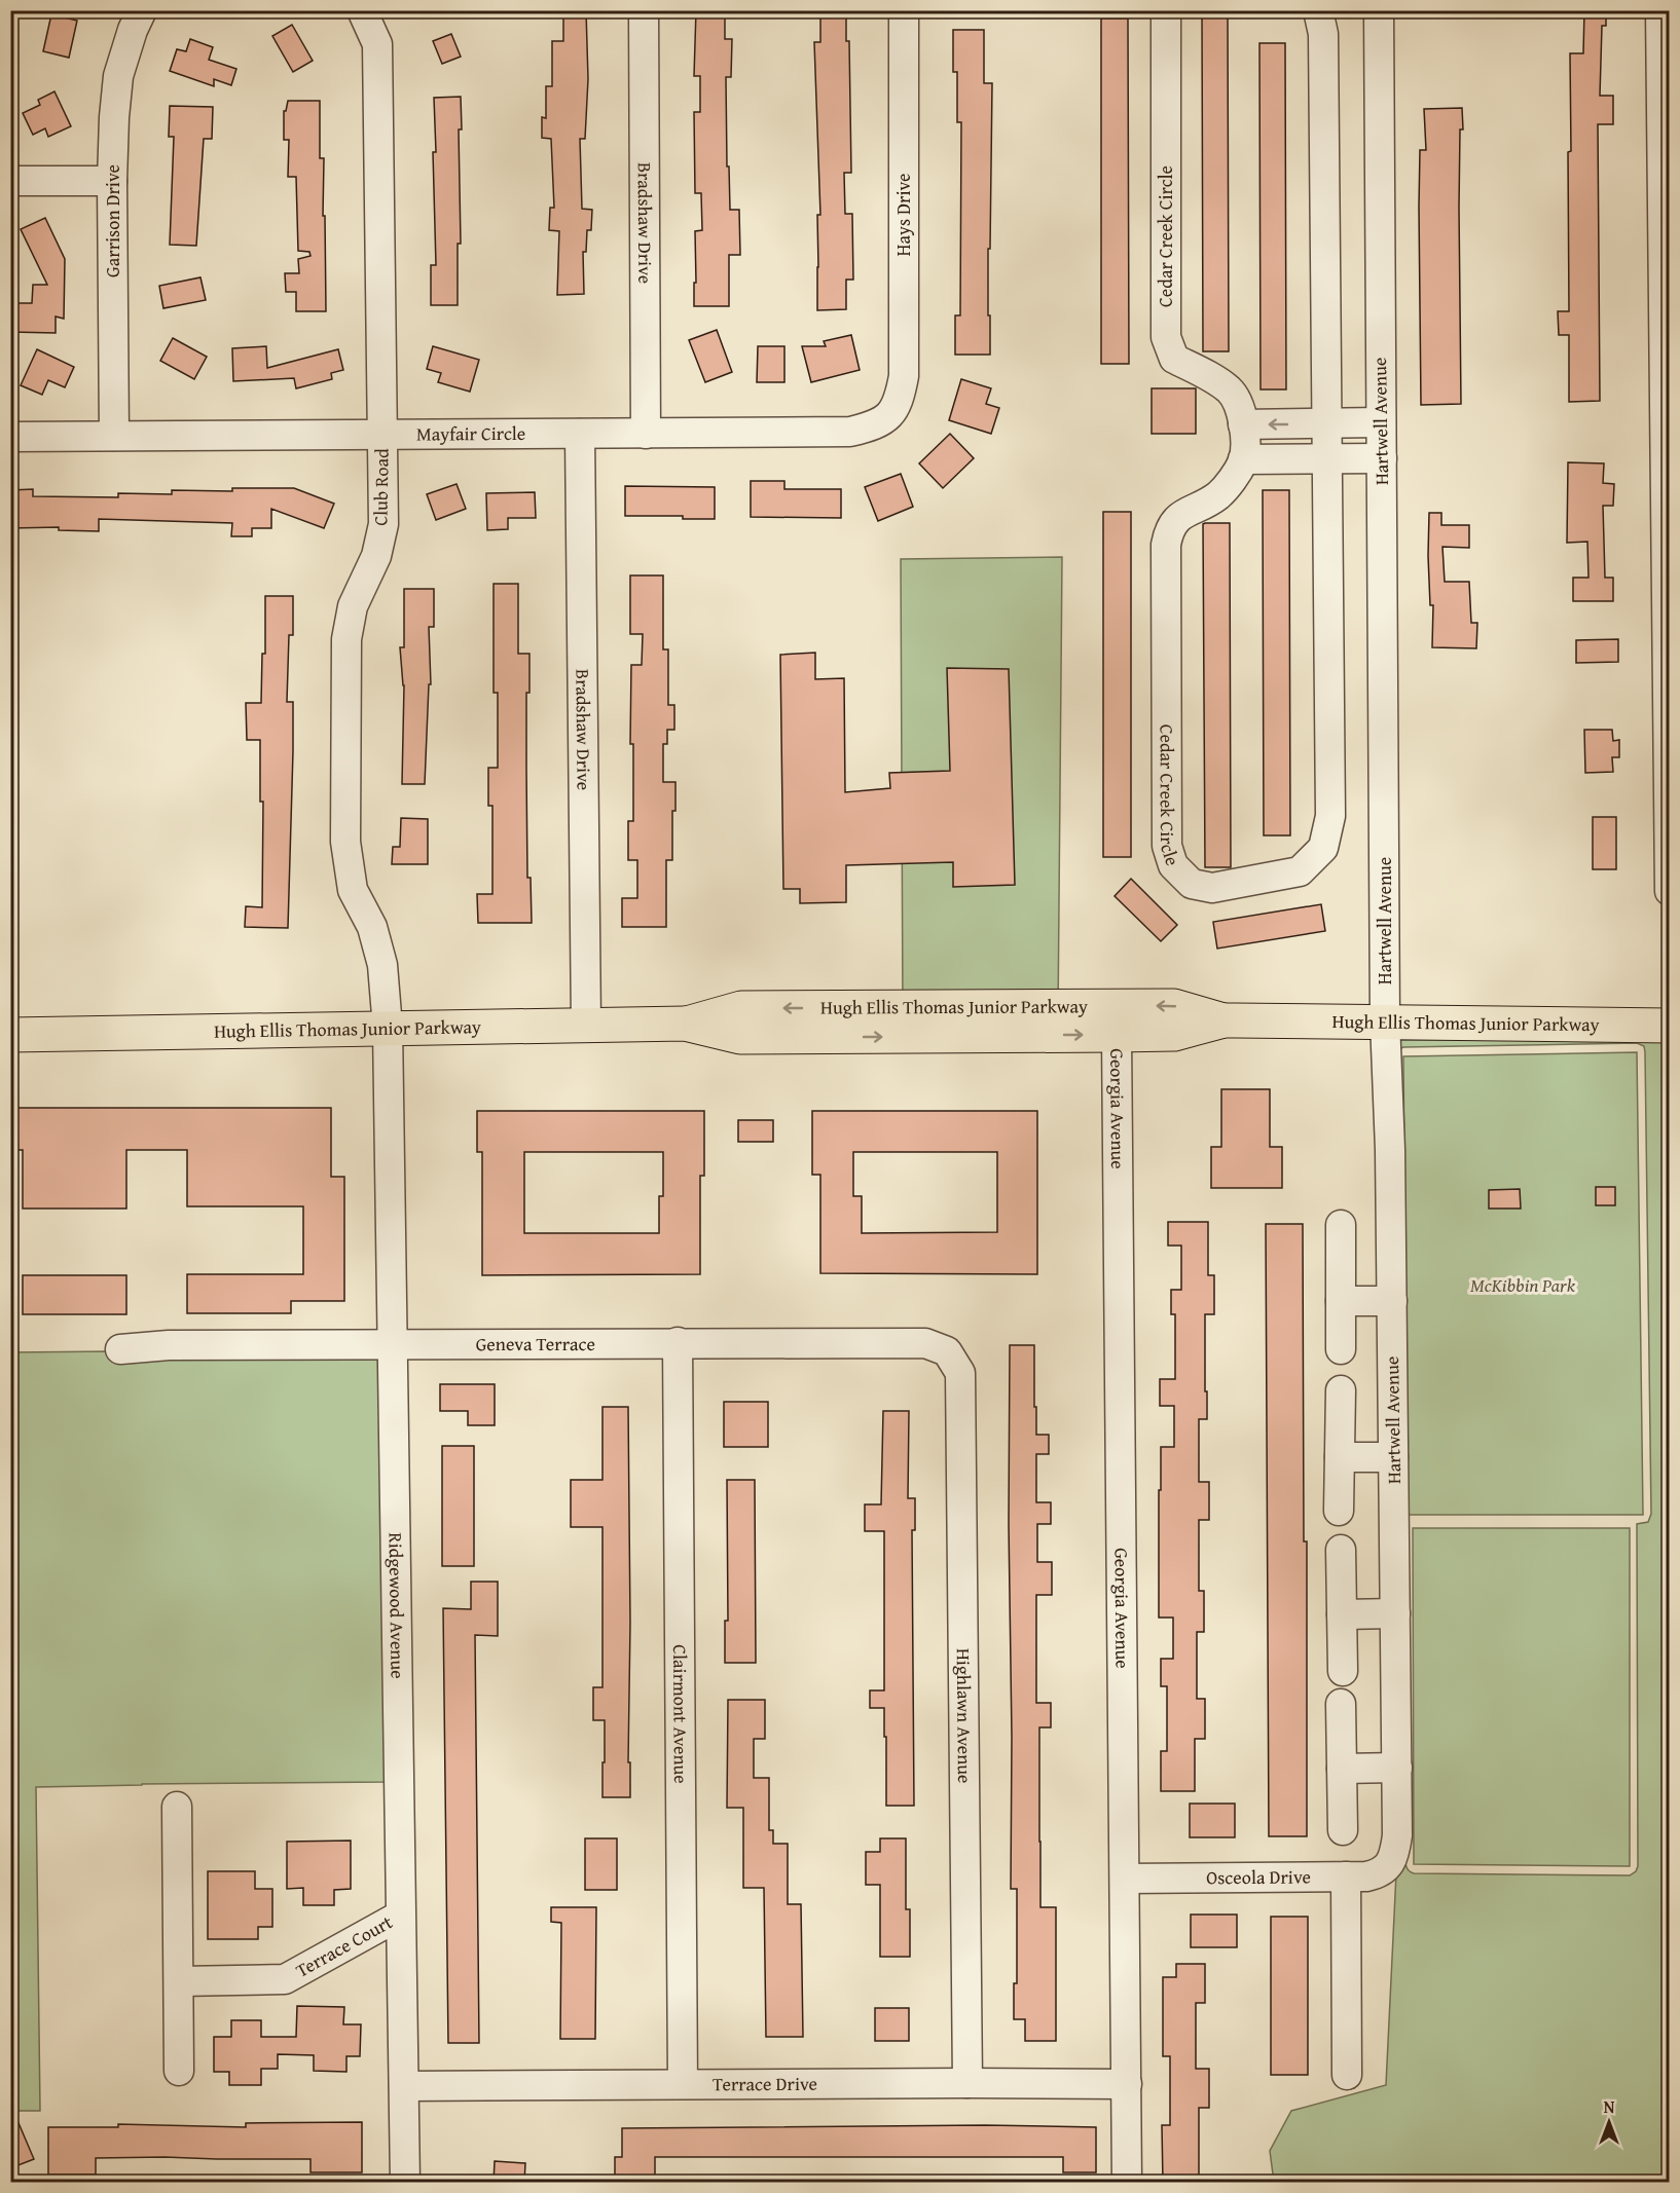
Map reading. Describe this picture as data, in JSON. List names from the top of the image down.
{
  "streets": {
    "main road": ["Hugh Ellis Thomas Junior Parkway"],
    "street": [
      "Hays Drive",
      "Garrison Drive",
      "Bradshaw Drive",
      "Cedar Creek Circle",
      "Hartwell Avenue",
      "Mayfair Circle",
      "Club Road",
      "Georgia Avenue",
      "Geneva Terrace",
      "Ridgewood Avenue",
      "Clairmont Avenue",
      "Highlawn Avenue",
      "Osceola Drive",
      "Terrace Court",
      "Terrace Drive"
    ]
  },
  "crossings": [
    ["Hays Drive", "Mayfair Circle"],
    ["Garrison Drive", "Mayfair Circle"],
    ["Bradshaw Drive", "Mayfair Circle"],
    ["Bradshaw Drive", "Hugh Ellis Thomas Junior Parkway"],
    ["Hartwell Avenue", "Hugh Ellis Thomas Junior Parkway"],
    ["Hartwell Avenue", "Osceola Drive"],
    ["Mayfair Circle", "Club Road"],
    ["Club Road", "Hugh Ellis Thomas Junior Parkway"],
    ["Club Road", "Ridgewood Avenue"],
    ["Hugh Ellis Thomas Junior Parkway", "Georgia Avenue"],
    ["Hugh Ellis Thomas Junior Parkway", "Ridgewood Avenue"],
    ["Georgia Avenue", "Osceola Drive"],
    ["Georgia Avenue", "Terrace Drive"],
    ["Geneva Terrace", "Ridgewood Avenue"],
    ["Geneva Terrace", "Clairmont Avenue"],
    ["Geneva Terrace", "Highlawn Avenue"],
    ["Ridgewood Avenue", "Terrace Court"],
    ["Ridgewood Avenue", "Terrace Drive"],
    ["Clairmont Avenue", "Terrace Drive"],
    ["Highlawn Avenue", "Terrace Drive"]
  ],
  "parks": ["McKibbin Park"],
  "north": "top"
}
